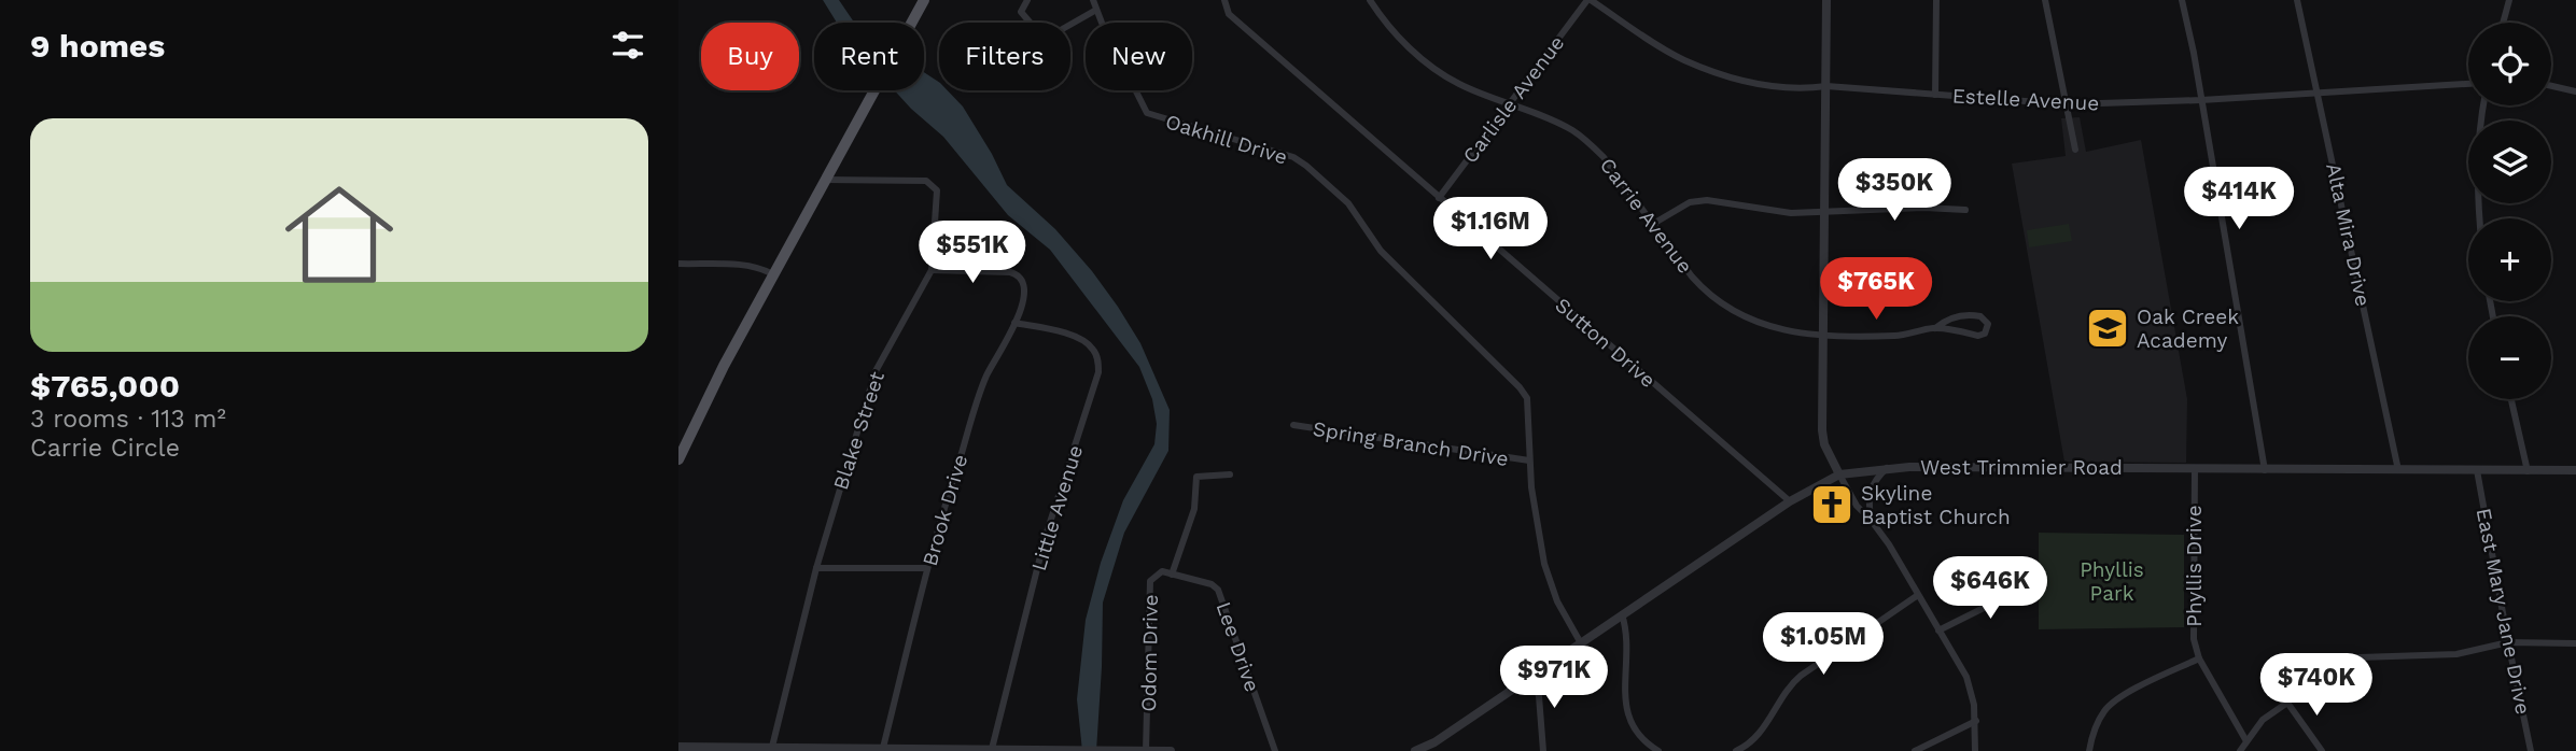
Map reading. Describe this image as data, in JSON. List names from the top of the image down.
{
  "streets": {
    "street": [
      "Carlisle Avenue",
      "Estelle Avenue",
      "Oakhill Drive",
      "Carrie Avenue",
      "Alta Mira Drive",
      "Sutton Drive",
      "Blake Street",
      "Spring Branch Drive",
      "West Trimmier Road",
      "Little Avenue",
      "Brook Drive",
      "Phyllis Drive",
      "East Mary Jane Drive",
      "Lee Drive",
      "Odom Drive"
    ]
  },
  "crossings": [
    ["Carlisle Avenue", "Estelle Avenue"],
    ["Carlisle Avenue", "Carrie Avenue"],
    ["Carlisle Avenue", "Sutton Drive"],
    ["Estelle Avenue", "Alta Mira Drive"],
    ["Oakhill Drive", "Spring Branch Drive"],
    ["Oakhill Drive", "West Trimmier Road"],
    ["Alta Mira Drive", "West Trimmier Road"],
    ["Sutton Drive", "West Trimmier Road"],
    ["Blake Street", "Brook Drive"],
    ["West Trimmier Road", "Phyllis Drive"],
    ["West Trimmier Road", "East Mary Jane Drive"],
    ["Little Avenue", "Brook Drive"],
    ["Lee Drive", "Odom Drive"]
  ],
  "parks": ["Phyllis Park"],
  "places": {
    "school or university": ["Oak Creek Academy"],
    "church": ["Skyline Baptist Church"]
  },
  "page": {
    "heading": "9 homes",
    "map_buttons": ["+", "−"],
    "chip": [
      "Buy",
      "Rent",
      "Filters",
      "New"
    ],
    "list": [
      {
        "name": "$765,000",
        "note": "3 rooms · 113 m² · Carrie Circle"
      }
    ],
    "price": [
      "$350K",
      "$414K",
      "$1.16M",
      "$551K",
      "$765K",
      "$646K",
      "$1.05M",
      "$971K",
      "$740K"
    ]
  }
}
